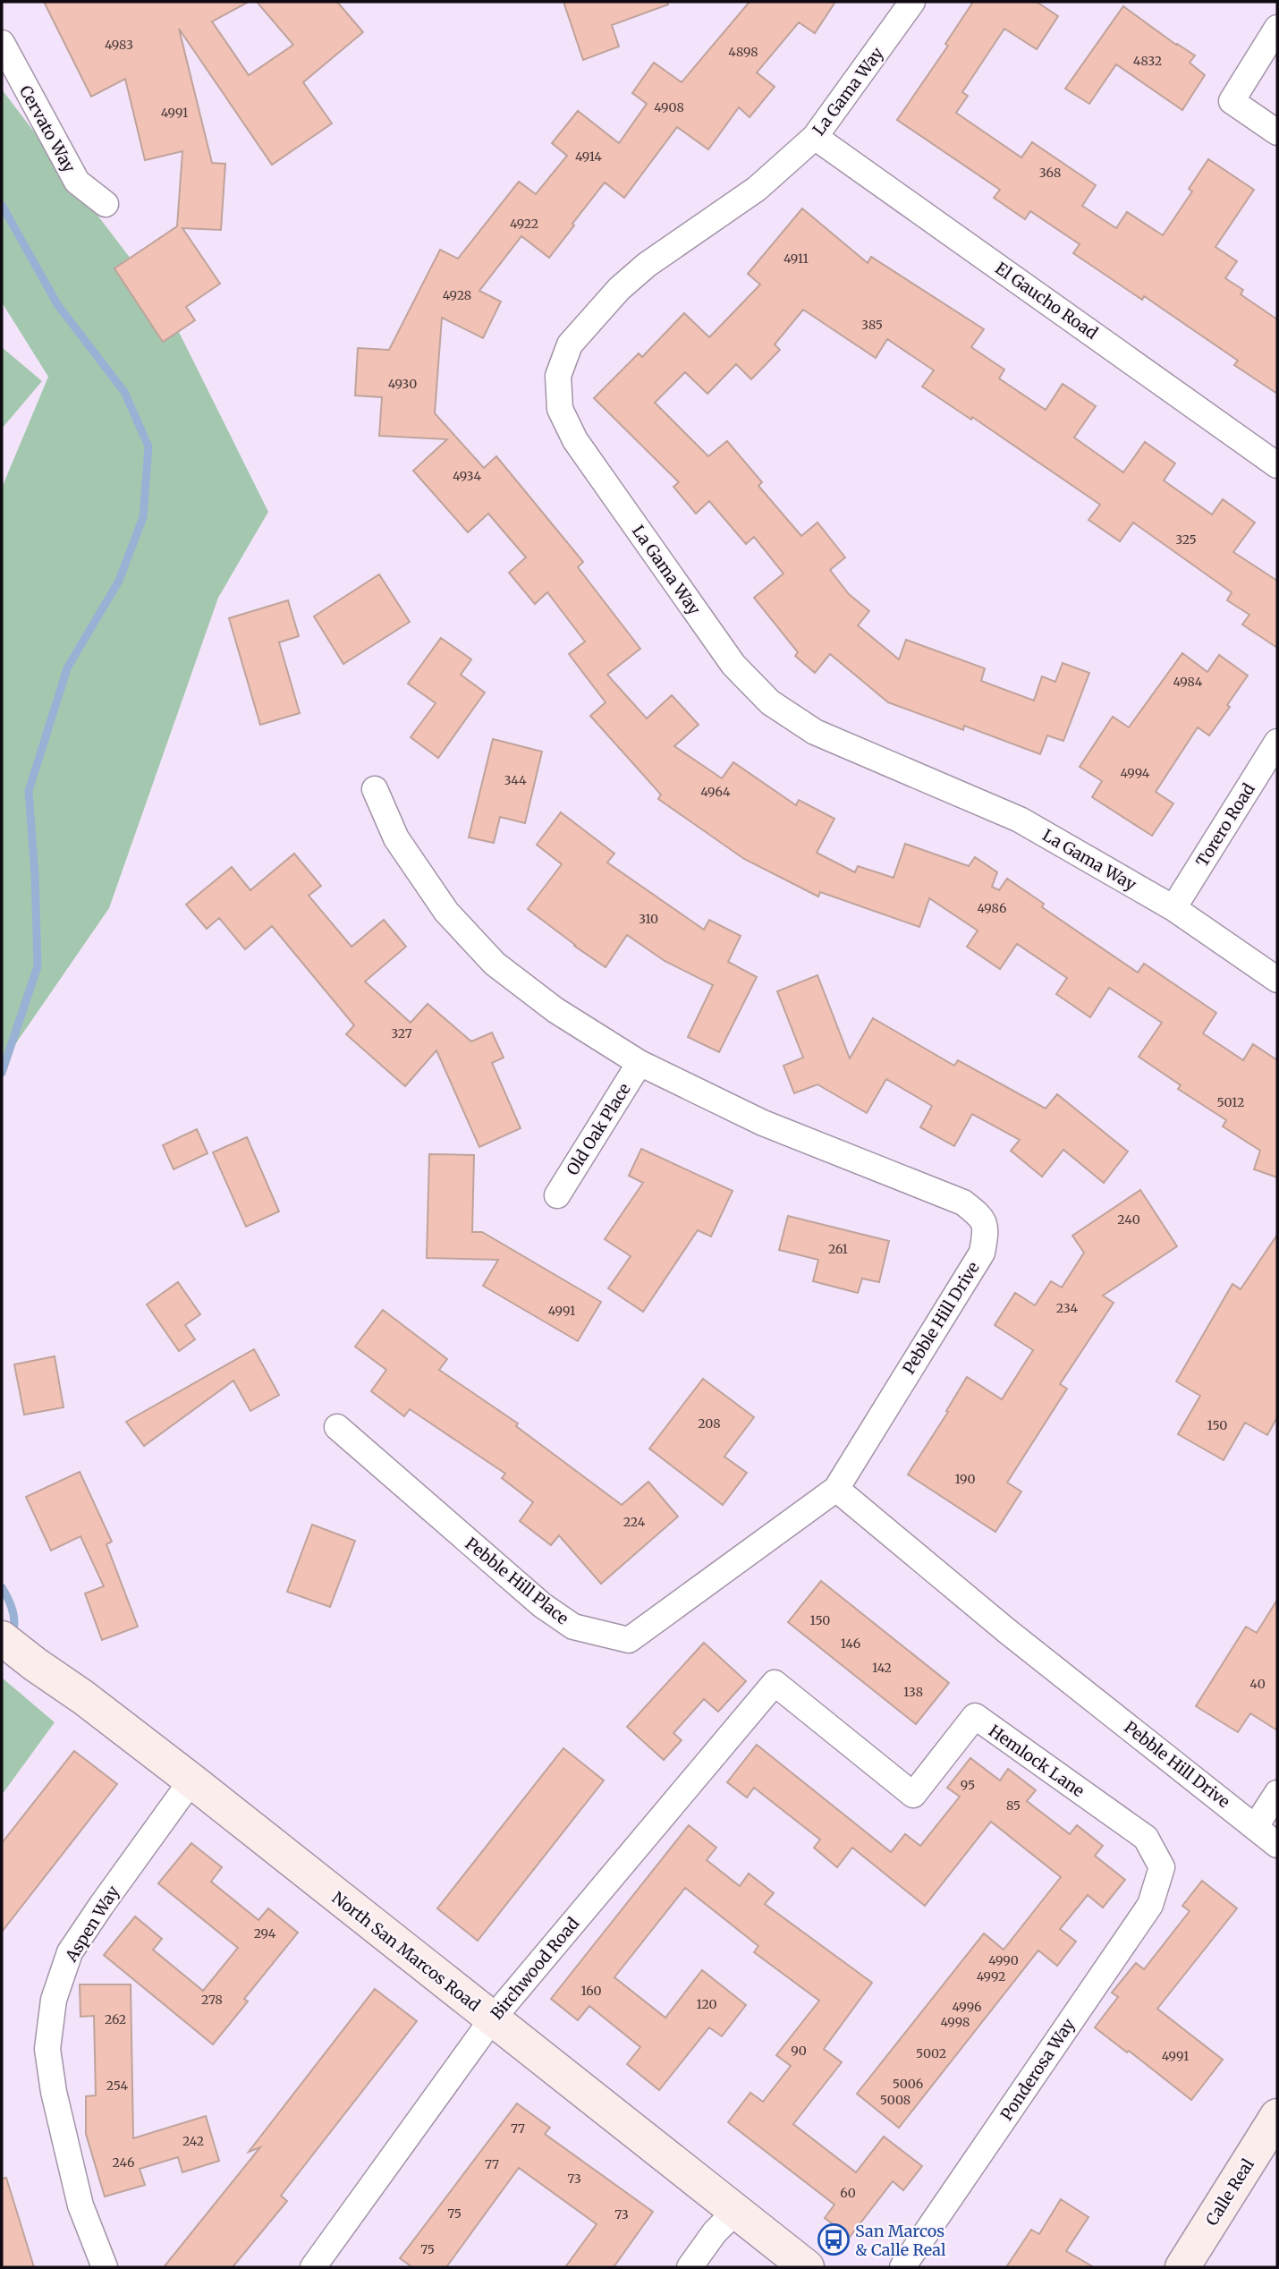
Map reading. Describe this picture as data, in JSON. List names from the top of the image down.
{
  "streets": {
    "street": [
      "La Gama Way",
      "Cervato Way",
      "El Gaucho Road",
      "Torero Road",
      "Old Oak Place",
      "Pebble Hill Drive",
      "Pebble Hill Place",
      "Hemlock Lane",
      "Aspen Way",
      "North San Marcos Road",
      "Birchwood Road",
      "Ponderosa Way",
      "Calle Real"
    ]
  },
  "crossings": [
    ["La Gama Way", "El Gaucho Road"],
    ["La Gama Way", "Torero Road"],
    ["Old Oak Place", "Pebble Hill Drive"],
    ["Pebble Hill Drive", "Pebble Hill Place"],
    ["Hemlock Lane", "Birchwood Road"],
    ["Hemlock Lane", "Ponderosa Way"],
    ["Aspen Way", "North San Marcos Road"],
    ["North San Marcos Road", "Birchwood Road"]
  ],
  "places": {
    "bus stop": ["San Marcos & Calle Real"]
  },
  "house_numbers": [
    "4983",
    "4898",
    "4832",
    "4908",
    "4991",
    "4914",
    "368",
    "4922",
    "4911",
    "4928",
    "385",
    "4930",
    "4934",
    "325",
    "4984",
    "4994",
    "344",
    "4964",
    "4986",
    "310",
    "327",
    "5012",
    "240",
    "261",
    "234",
    "4991",
    "208",
    "150",
    "190",
    "224",
    "150",
    "146",
    "142",
    "40",
    "138",
    "95",
    "85",
    "294",
    "4990",
    "4992",
    "160",
    "278",
    "120",
    "4996",
    "262",
    "4998",
    "90",
    "5002",
    "4991",
    "5006",
    "254",
    "5008",
    "77",
    "242",
    "246",
    "77",
    "73",
    "60",
    "75",
    "73",
    "75"
  ]
}
